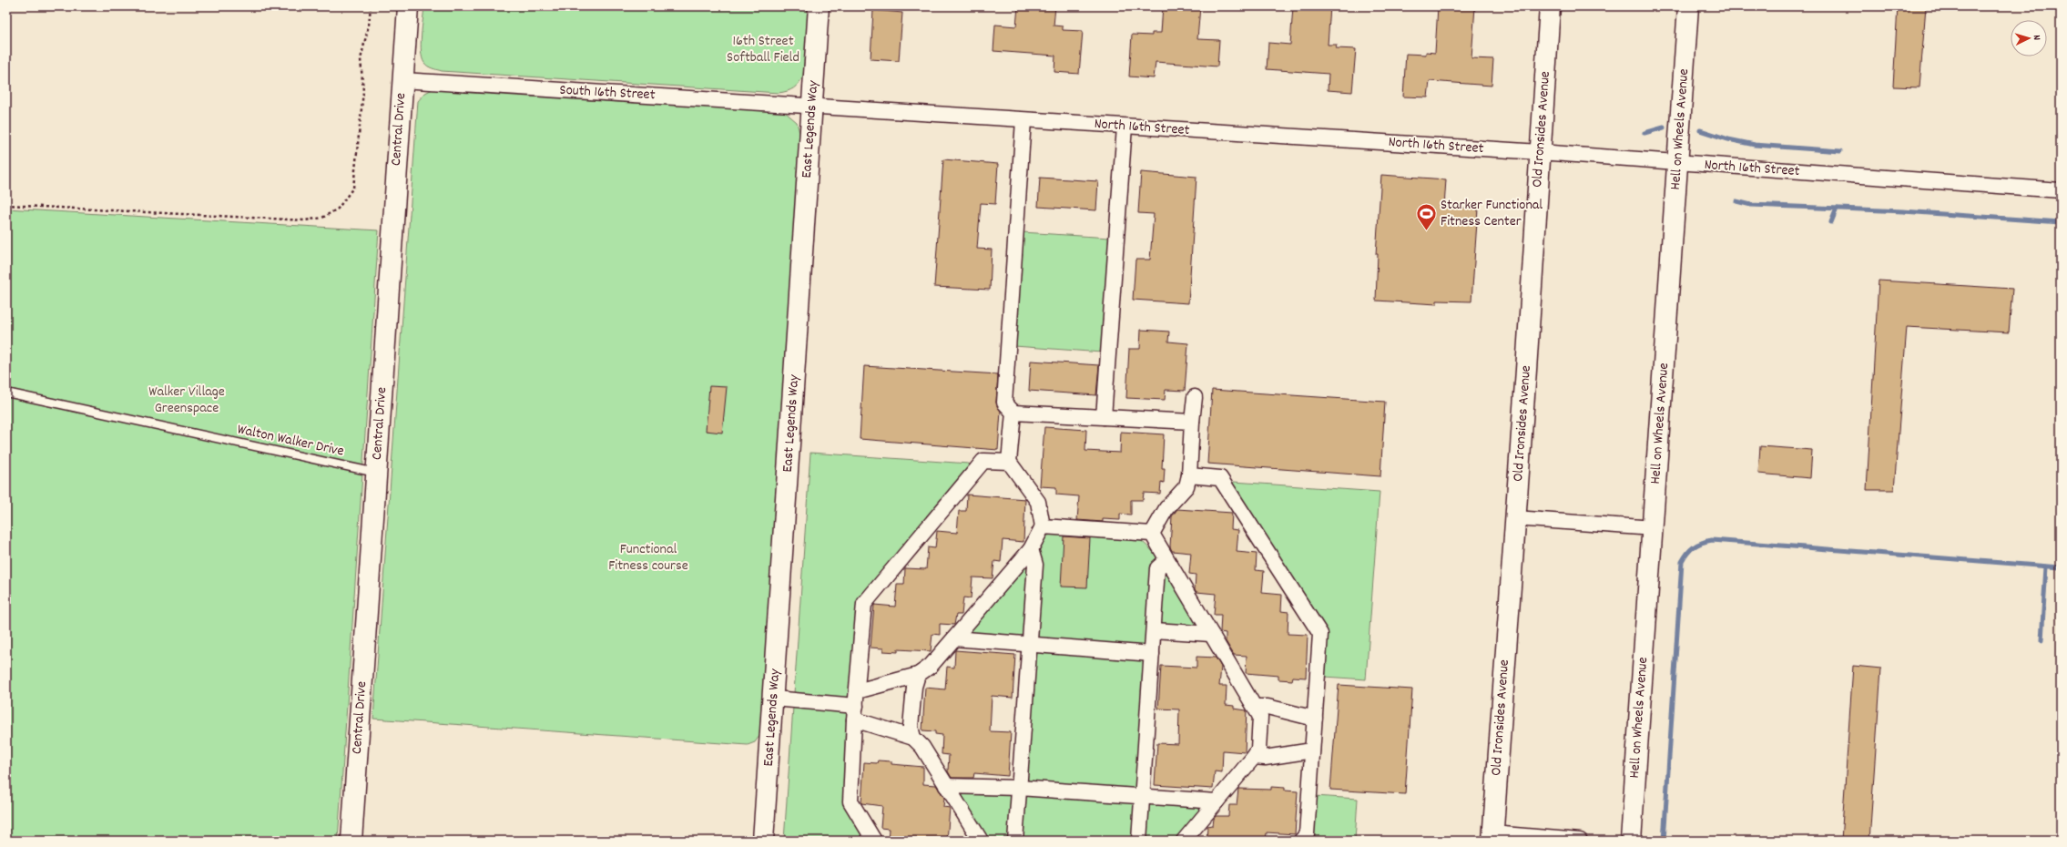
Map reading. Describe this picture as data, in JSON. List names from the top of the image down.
{
  "streets": {
    "street": [
      "South 16th Street",
      "North 16th Street",
      "Central Drive",
      "East Legends Way",
      "Old Ironsides Avenue",
      "Hell on Wheels Avenue"
    ],
    "lane": ["Walton Walker Drive"]
  },
  "crossings": [
    ["South 16th Street", "North 16th Street"],
    ["South 16th Street", "Central Drive"],
    ["South 16th Street", "East Legends Way"],
    ["North 16th Street", "East Legends Way"],
    ["North 16th Street", "Old Ironsides Avenue"],
    ["North 16th Street", "Hell on Wheels Avenue"],
    ["Central Drive", "Walton Walker Drive"]
  ],
  "parks": ["16th Street Softball Field", "Walker Village Greenspace", "Functional Fitness course"],
  "places": {
    "sports": ["Starker Functional Fitness Center"]
  },
  "north": "right"
}
